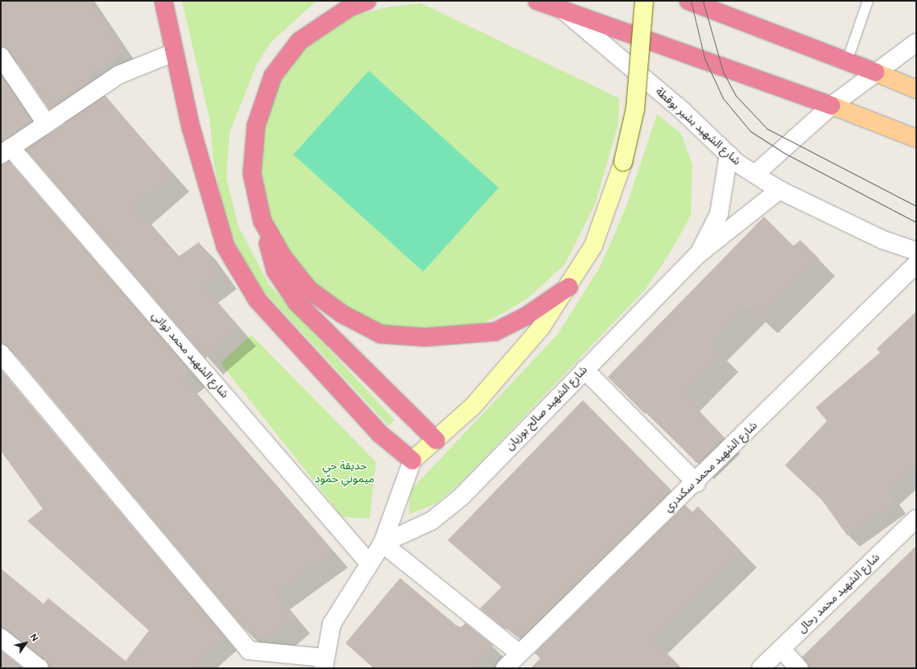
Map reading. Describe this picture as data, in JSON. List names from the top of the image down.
{
  "streets": {
    "street": [
      "شارع الشهيد بشير بوقطة",
      "شارع الشهيد محمد تواتي",
      "شارع الشهيد صالح بوزيان",
      "شارع الشهيد محمد سكندري",
      "شارع الشهيد محمد رحال"
    ]
  },
  "crossings": [
    ["شارع الشهيد بشير بوقطة", "شارع الشهيد صالح بوزيان"]
  ],
  "parks": ["حديقة حي ميموني حمّود"],
  "north": "top right"
}
